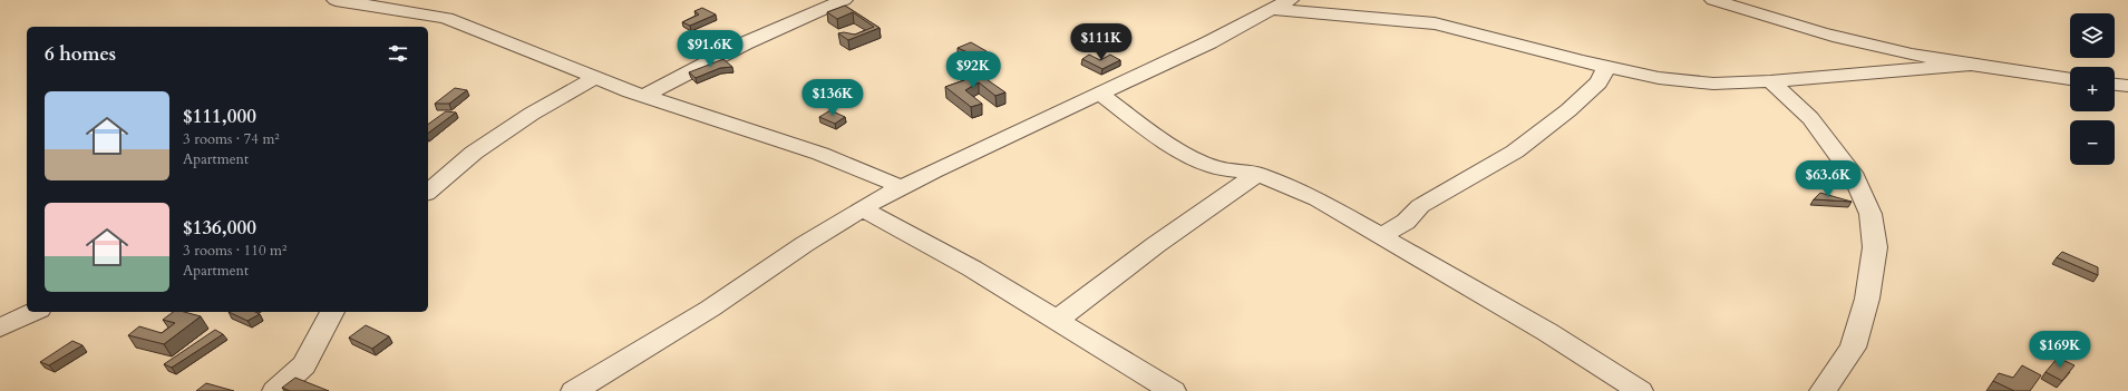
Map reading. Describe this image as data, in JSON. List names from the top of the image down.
{
  "page": {
    "map_buttons": ["+", "−"],
    "price": [
      "$111K",
      "$91.6K",
      "$92K",
      "$136K",
      "$63.6K",
      "$169K"
    ],
    "heading": "6 homes",
    "list": [
      {
        "name": "$111,000",
        "note": "3 rooms · 74 m² · Apartment"
      },
      {
        "name": "$136,000",
        "note": "3 rooms · 110 m² · Apartment"
      }
    ]
  }
}
